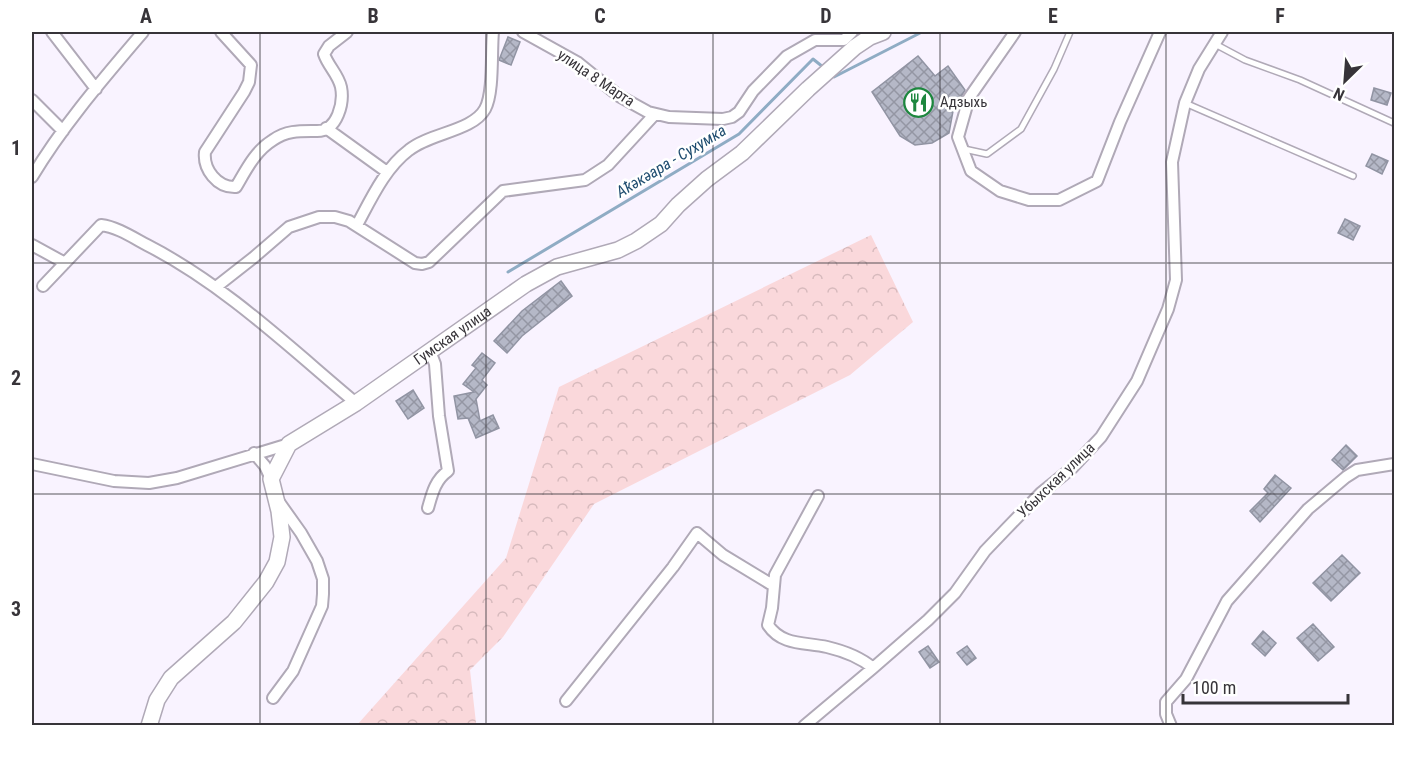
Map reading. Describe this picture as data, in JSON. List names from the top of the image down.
{
  "streets": {
    "street": ["улица 8 Марта", "Гумская улица", "Убыхская улица"]
  },
  "water": ["Аҟәкәара - Сухумка"],
  "places": {
    "restaurant": ["Адзыхь"]
  },
  "scale_bar": "100 m",
  "north": "bottom left",
  "grid": {
    "columns": [
      "A",
      "B",
      "C",
      "D",
      "E",
      "F"
    ],
    "rows": ["1", "2", "3"]
  }
}
